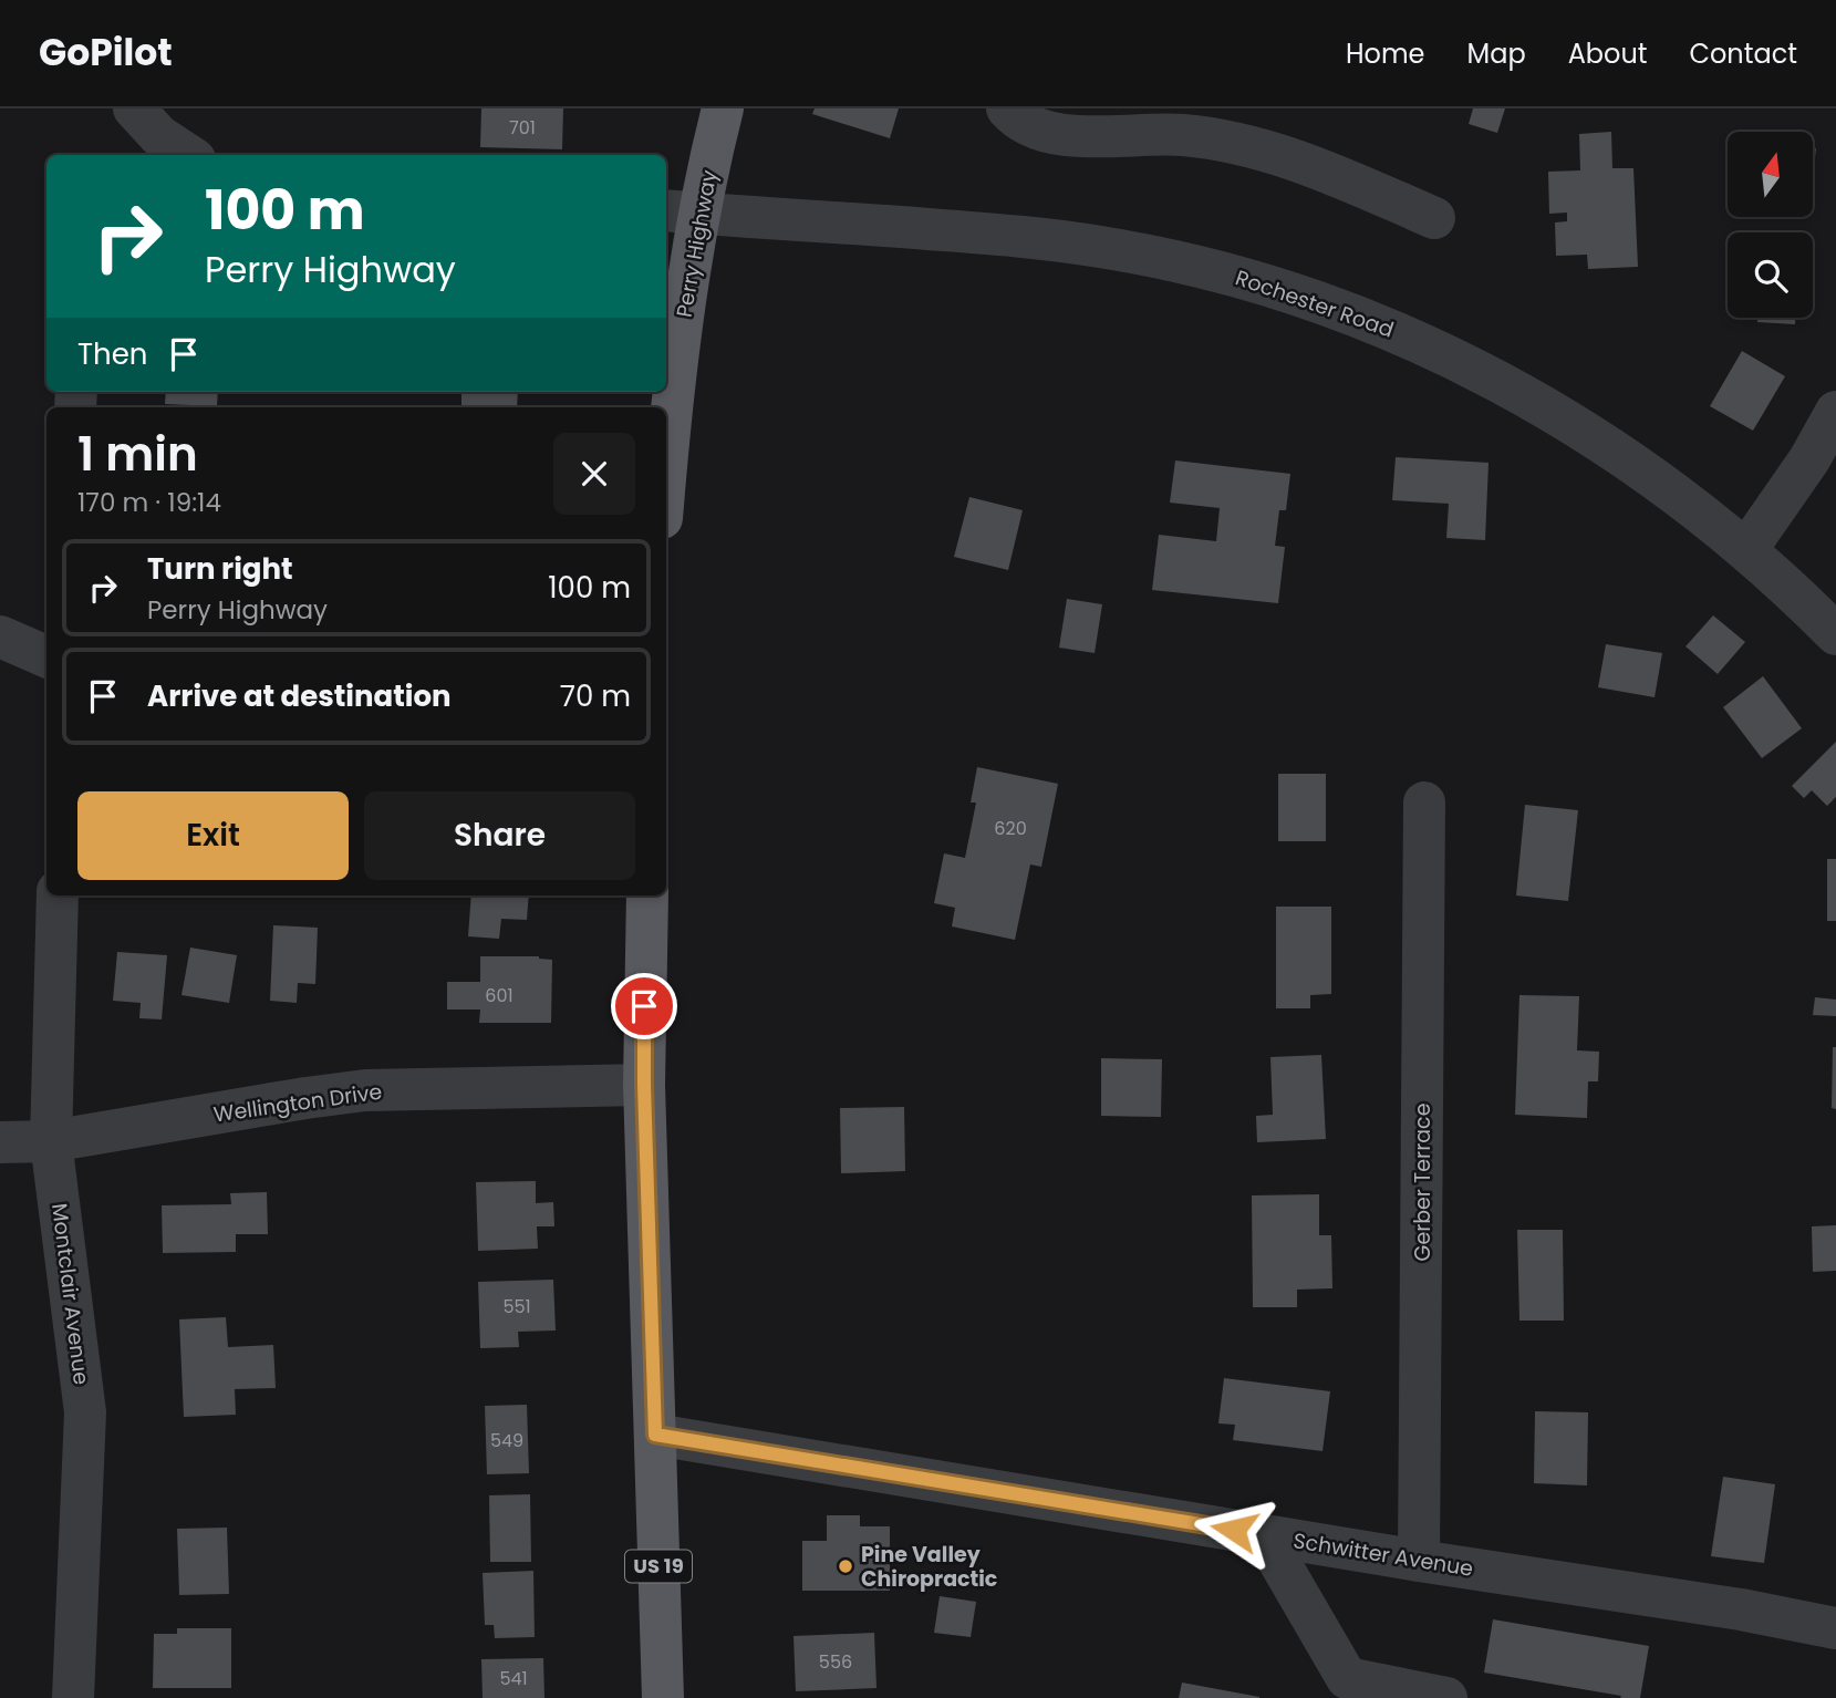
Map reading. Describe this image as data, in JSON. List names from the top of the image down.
{
  "streets": {
    "main road": ["Perry Highway", "US 19"],
    "street": [
      "Rochester Road",
      "Wellington Drive",
      "Gerber Terrace",
      "Montclair Avenue",
      "Schwitter Avenue"
    ]
  },
  "crossings": [
    ["Perry Highway", "Rochester Road"],
    ["Wellington Drive", "Montclair Avenue"],
    ["Wellington Drive", "US 19"],
    ["Gerber Terrace", "Schwitter Avenue"],
    ["Schwitter Avenue", "US 19"]
  ],
  "places": ["Pine Valley Chiropractic"],
  "house_numbers": [
    "701",
    "620",
    "601",
    "551",
    "549",
    "556",
    "541"
  ],
  "north": "top",
  "page": {
    "header": "GoPilot",
    "nav": [
      "Home",
      "Map",
      "About",
      "Contact"
    ],
    "turn": ["100 m", "Perry Highway"],
    "then": "Then",
    "heading": ["1 min", "170 m · 19:14"],
    "list": [
      {
        "name": "Turn right",
        "note": "Perry Highway",
        "value": "100 m"
      },
      {
        "name": "Arrive at destination",
        "value": "70 m"
      }
    ],
    "buttons": ["Exit", "Share"]
  }
}
